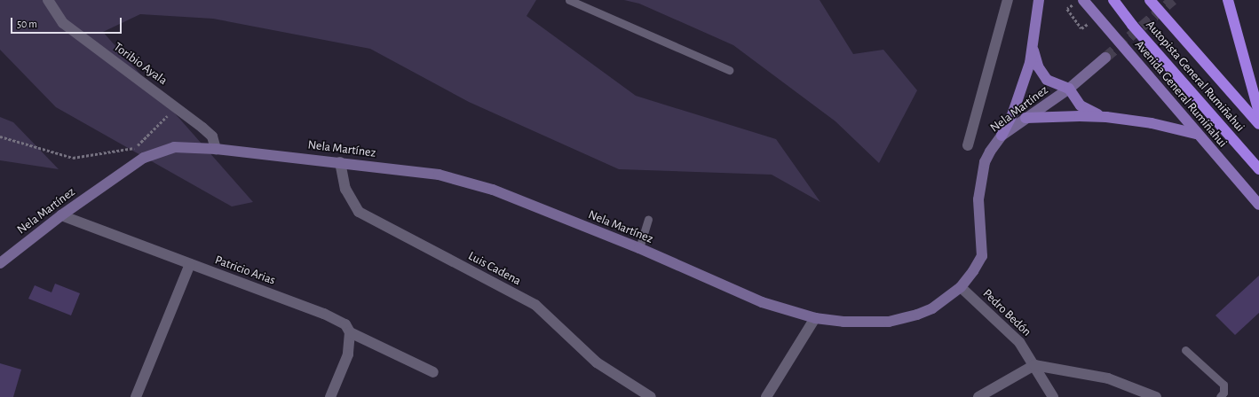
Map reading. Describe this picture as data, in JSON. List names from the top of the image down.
{
  "streets": {
    "highway": ["Autopista General Rumiñahui"],
    "main road": ["Avenida General Rumiñahui", "Nela Martínez"],
    "street": [
      "Toribio Ayala",
      "Luis Cadena",
      "Patricio Arias",
      "Pedro Bedón"
    ]
  },
  "crossings": [
    ["Toribio Ayala", "Nela Martínez"],
    ["Nela Martínez", "Luis Cadena"],
    ["Nela Martínez", "Patricio Arias"],
    ["Nela Martínez", "Pedro Bedón"]
  ],
  "scale_bar": "50 m"
}
